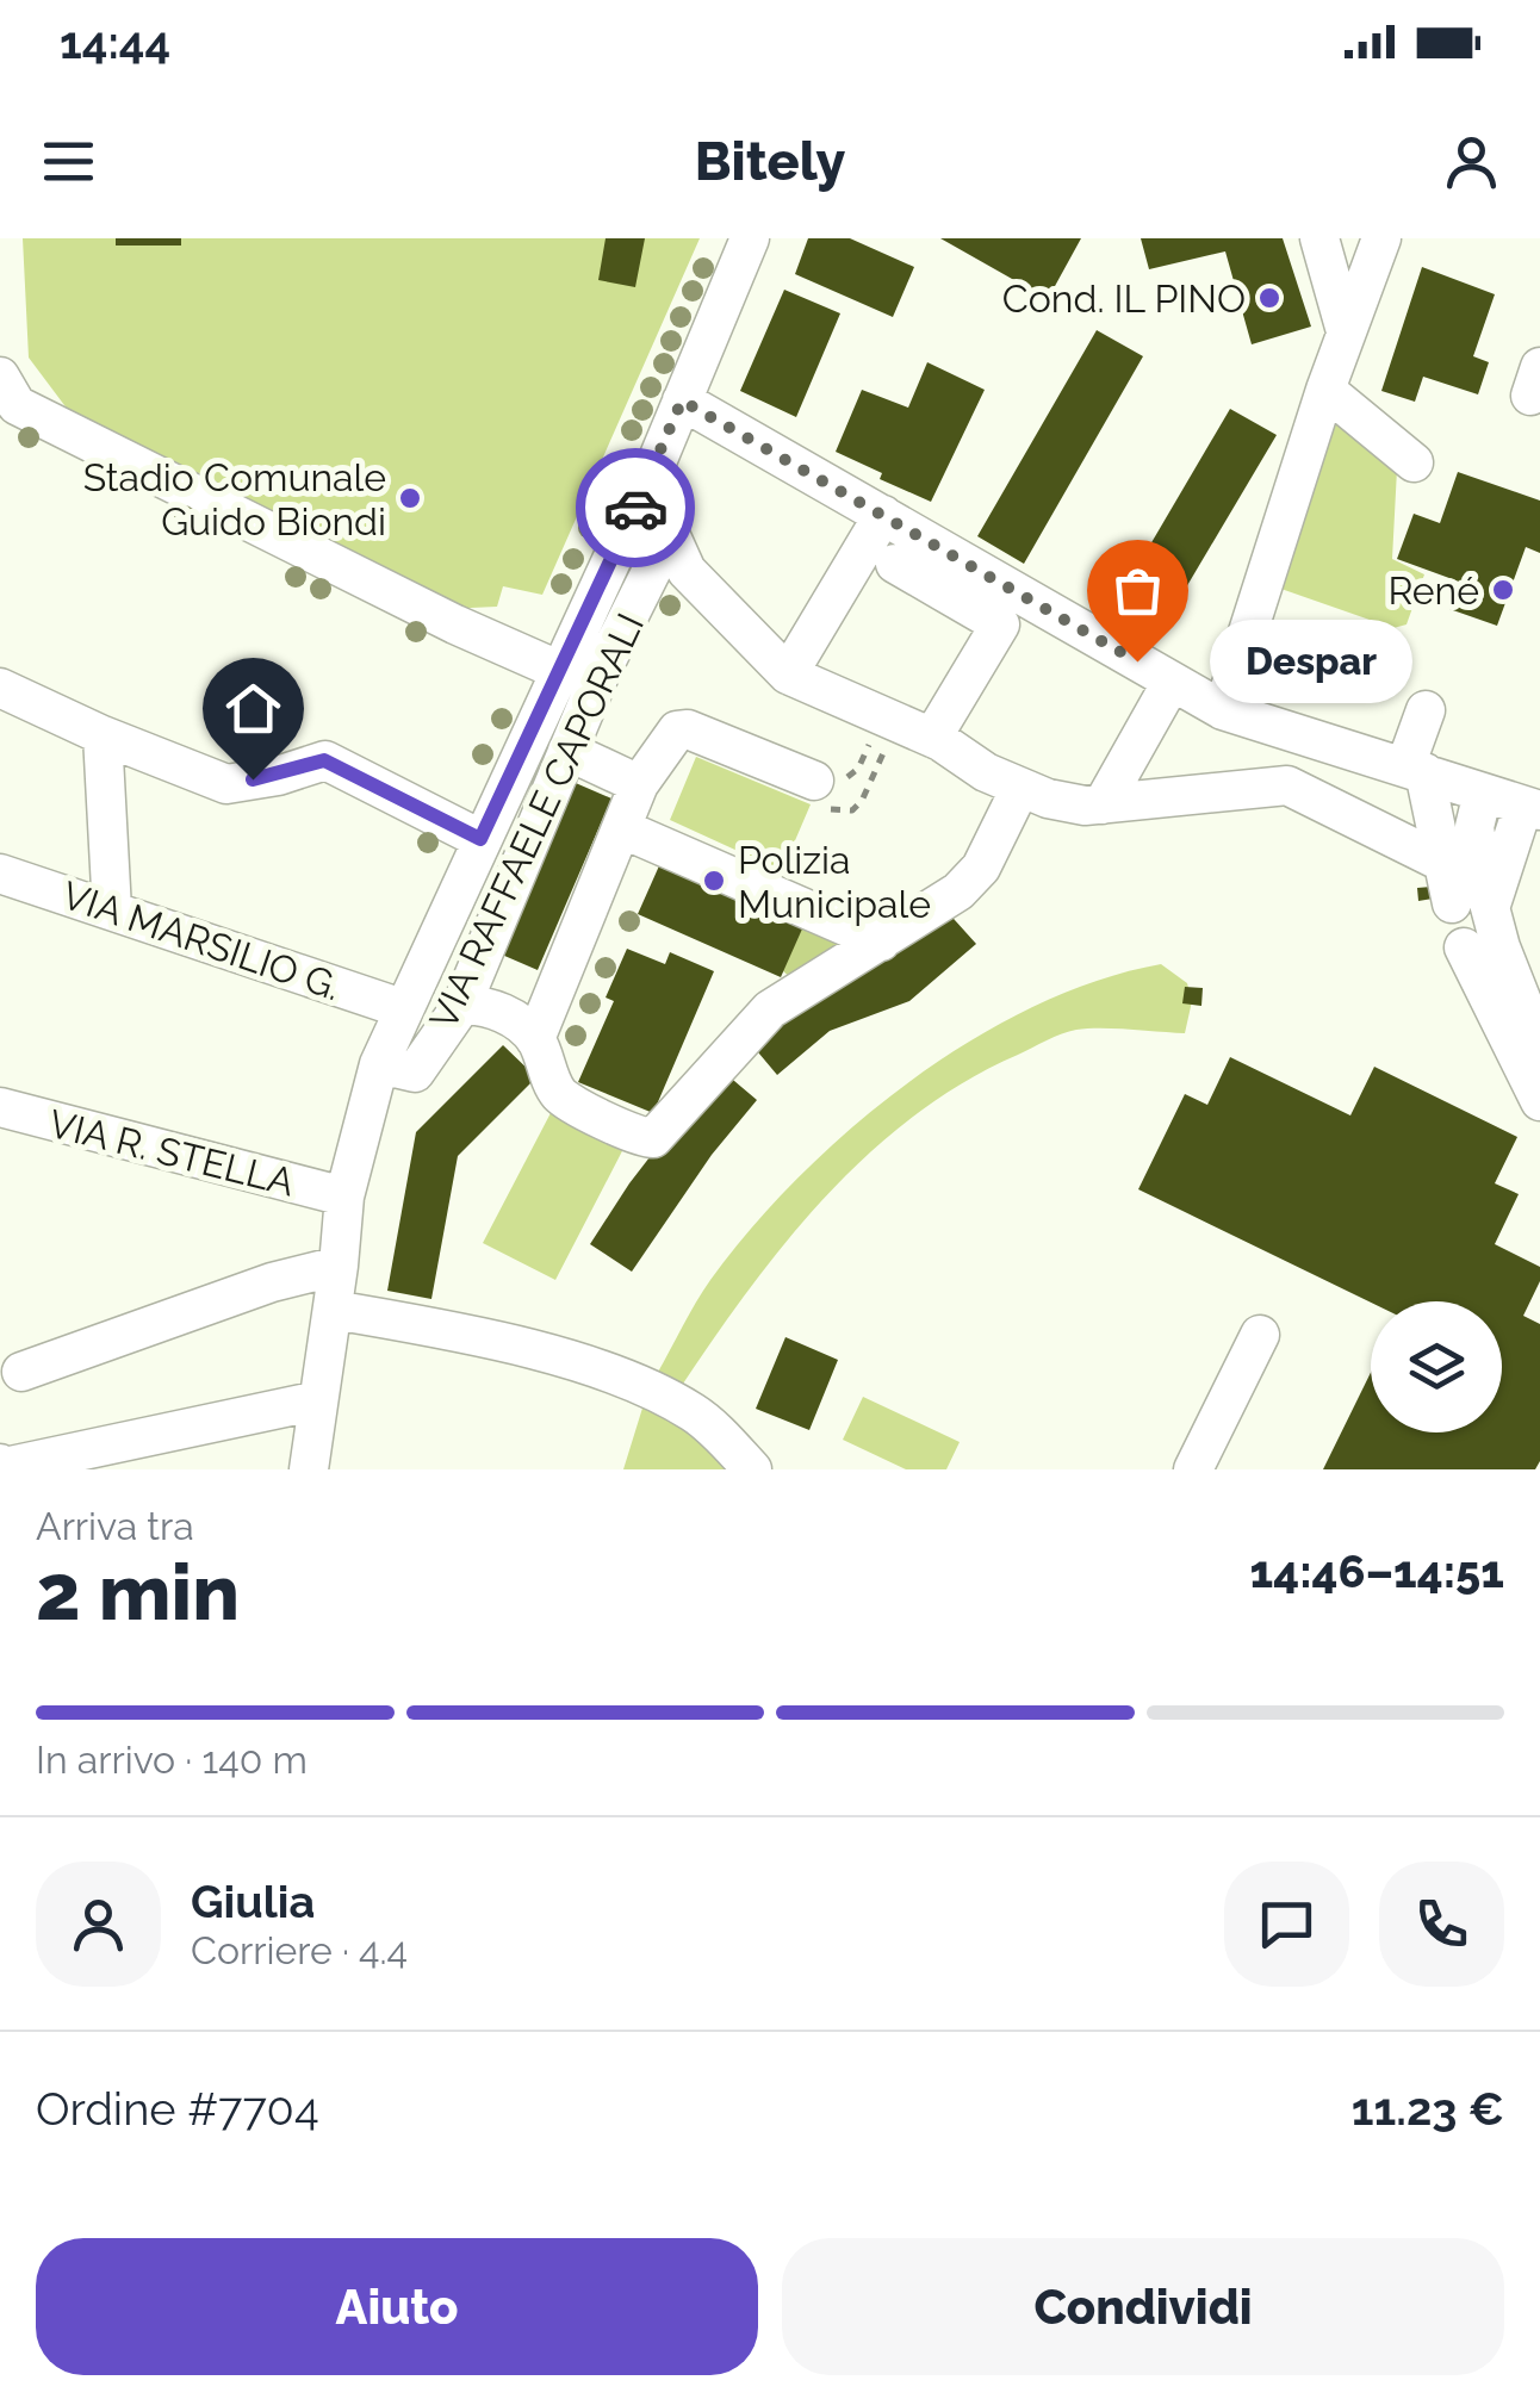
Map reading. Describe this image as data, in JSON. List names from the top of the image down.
{
  "streets": {
    "street": ["VIA RAFFAELE CAPORALI", "VIA MARSILIO G.", "VIA R. STELLA"]
  },
  "places": [
    "Cond. IL PINO",
    "Stadio Comunale Guido Biondi",
    "René",
    "Despar",
    "Polizia Municipale"
  ],
  "page": {
    "status": "14:44",
    "header": "Bitely",
    "bubble": "Despar",
    "heading": ["2 min", "Arriva tra", "14:46–14:51"],
    "panel": [
      "Giulia",
      "Corriere · 4.4",
      "Ordine #7704",
      "11.23 €"
    ],
    "bar": "In arrivo · 140 m",
    "buttons": ["Aiuto", "Condividi"]
  }
}
